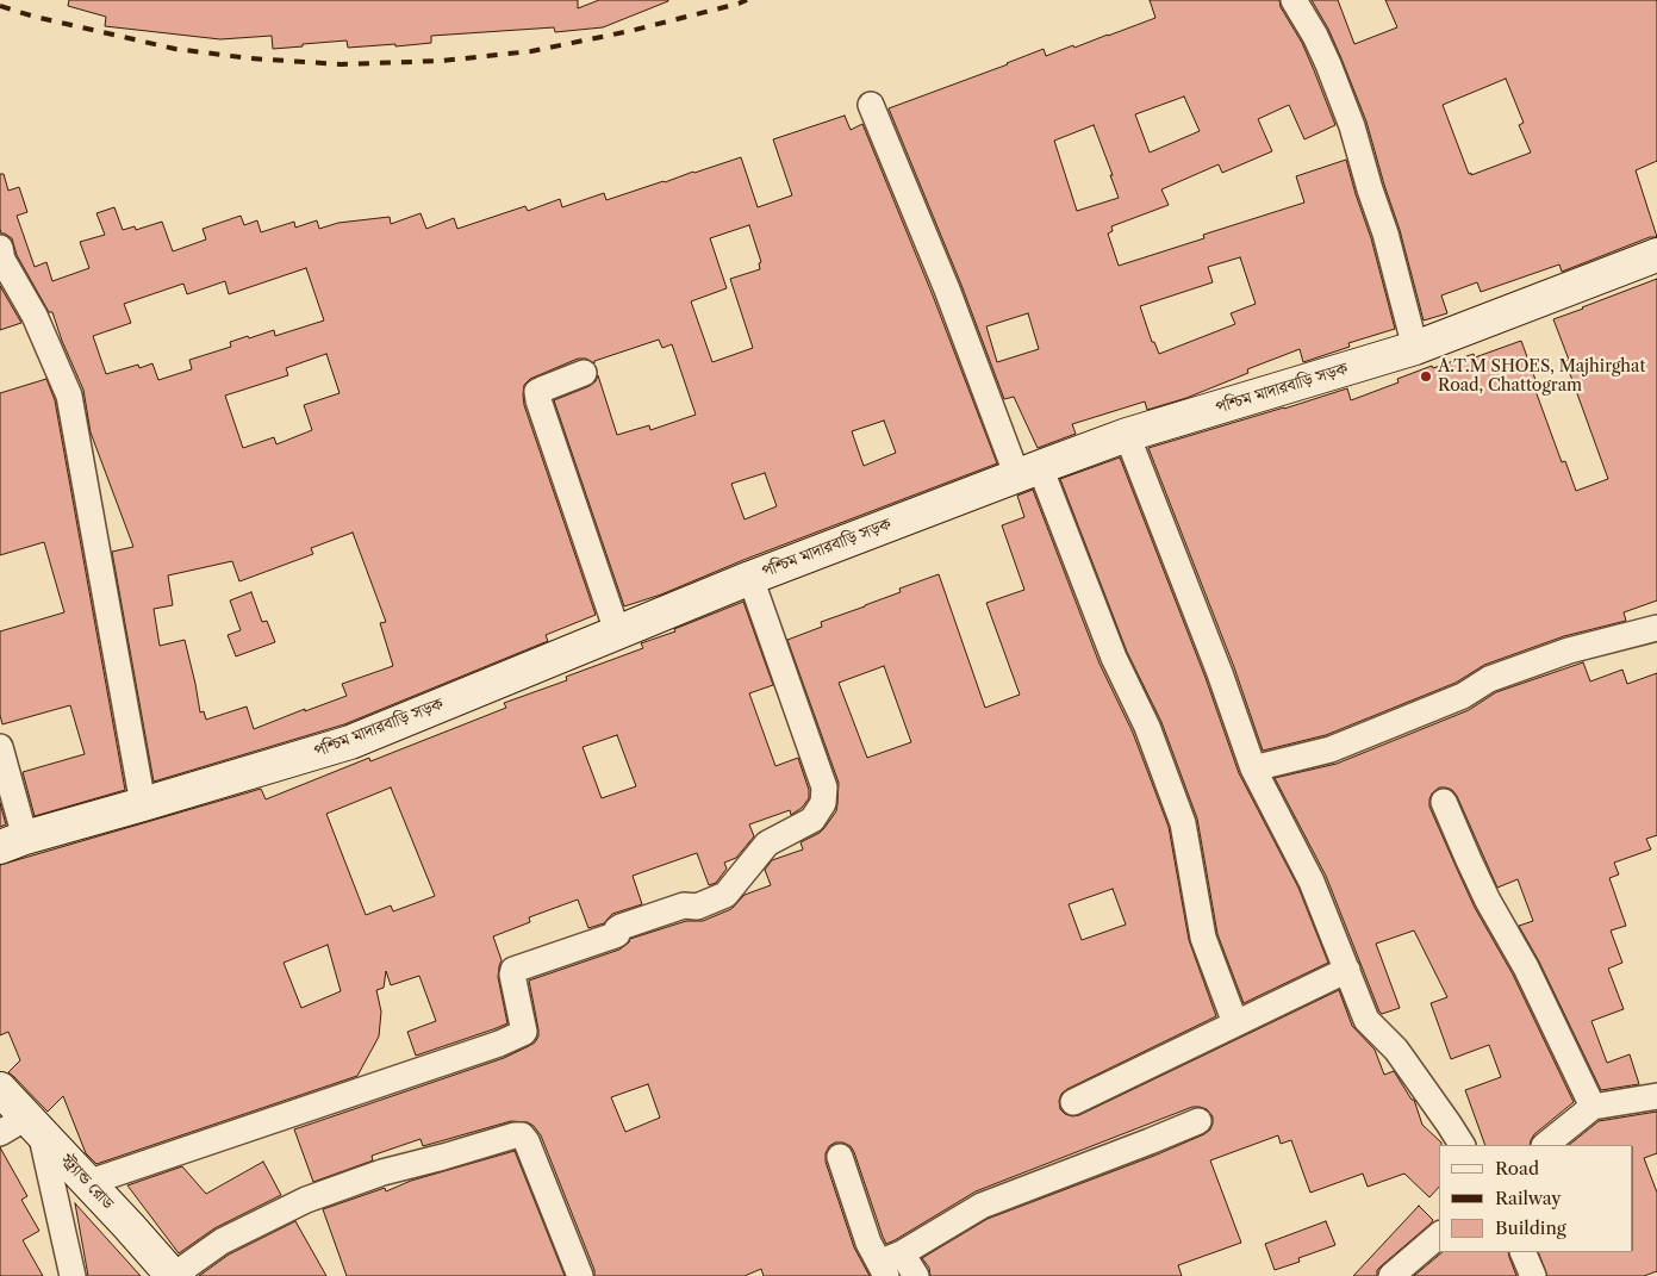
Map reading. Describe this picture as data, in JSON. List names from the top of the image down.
{
  "streets": {
    "street": ["পশ্চিম মাদারবাড়ি সড়ক", "স্ট্র্যান্ড রোড"]
  },
  "places": ["A.T.M SHOES, Majhirghat Road, Chattogram"],
  "legend": ["Road", "Railway", "Building"]
}
